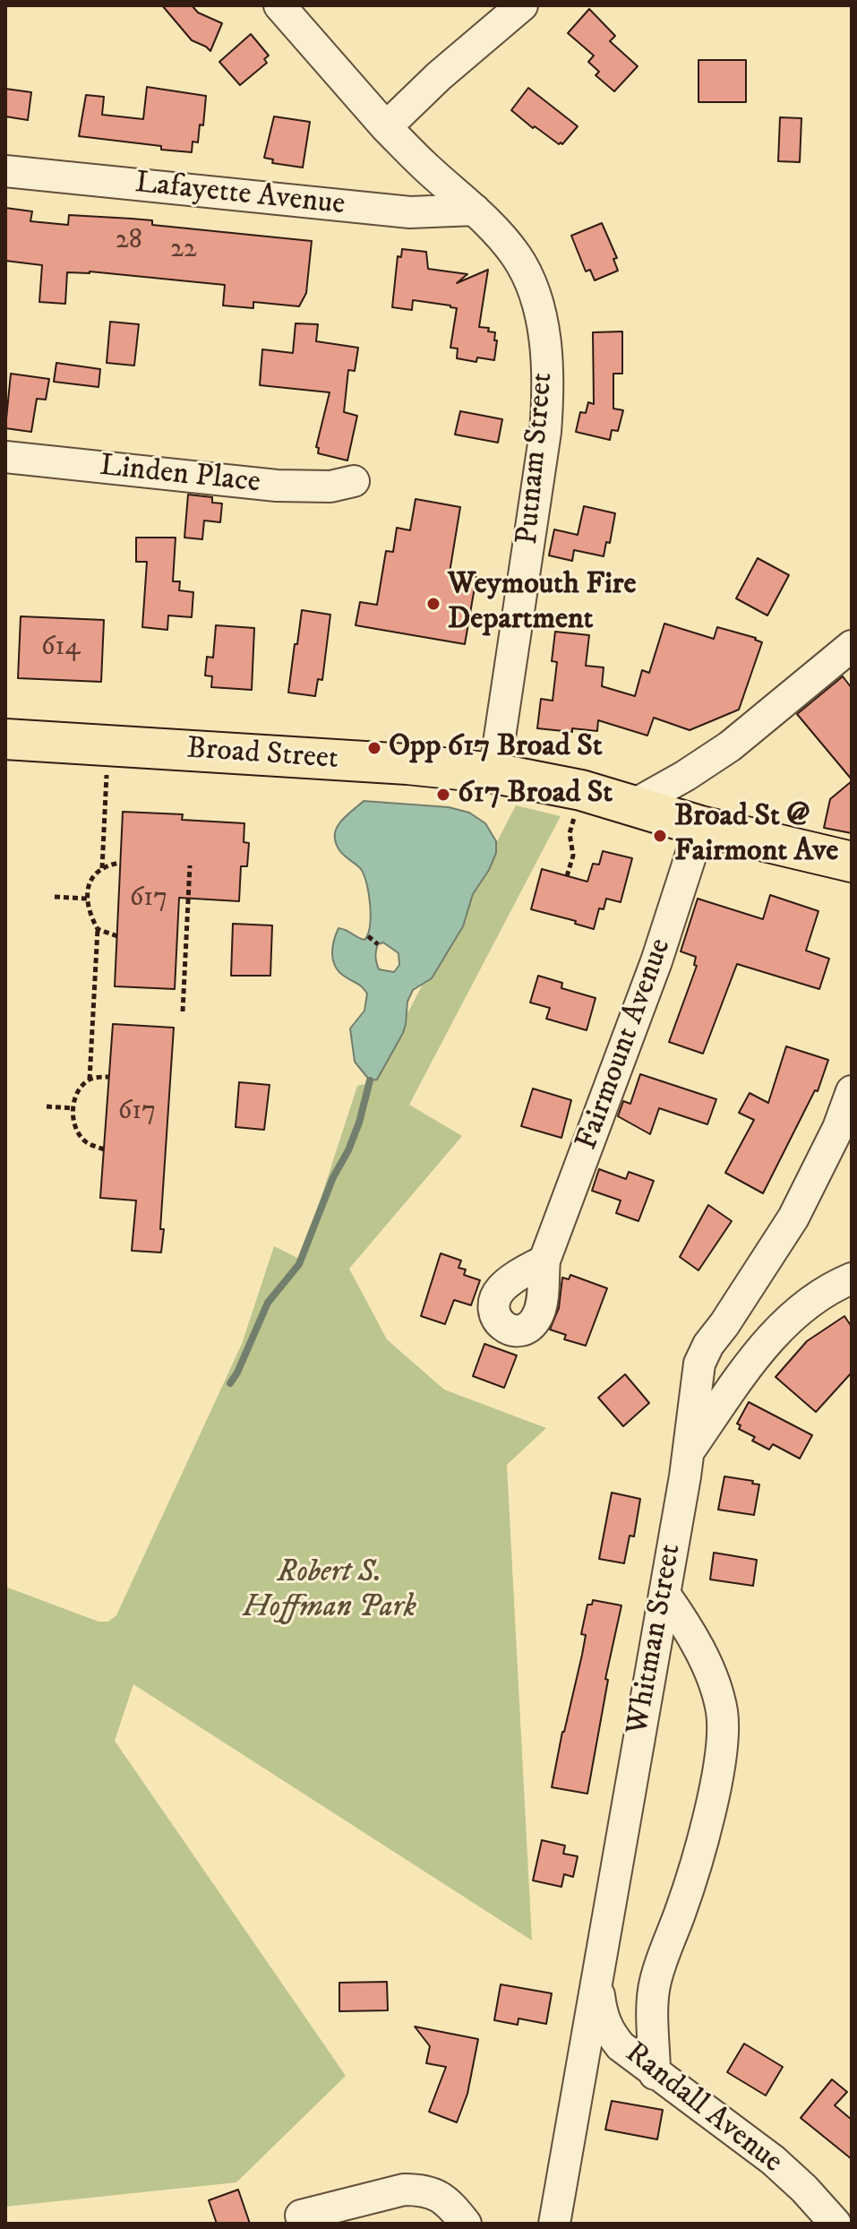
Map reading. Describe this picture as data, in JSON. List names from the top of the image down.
{
  "streets": {
    "main road": ["Broad Street"],
    "street": [
      "Lafayette Avenue",
      "Putnam Street",
      "Linden Place",
      "Fairmount Avenue",
      "Whitman Street",
      "Randall Avenue"
    ]
  },
  "crossings": [
    ["Lafayette Avenue", "Putnam Street"],
    ["Putnam Street", "Broad Street"],
    ["Broad Street", "Fairmount Avenue"],
    ["Whitman Street", "Randall Avenue"]
  ],
  "parks": ["Robert S. Hoffman Park"],
  "places": [
    "Weymouth Fire Department",
    "Opp 617 Broad St",
    "617 Broad St",
    "Broad St @ Fairmont Ave"
  ],
  "house_numbers": [
    "28",
    "22",
    "614",
    "617",
    "617"
  ]
}
